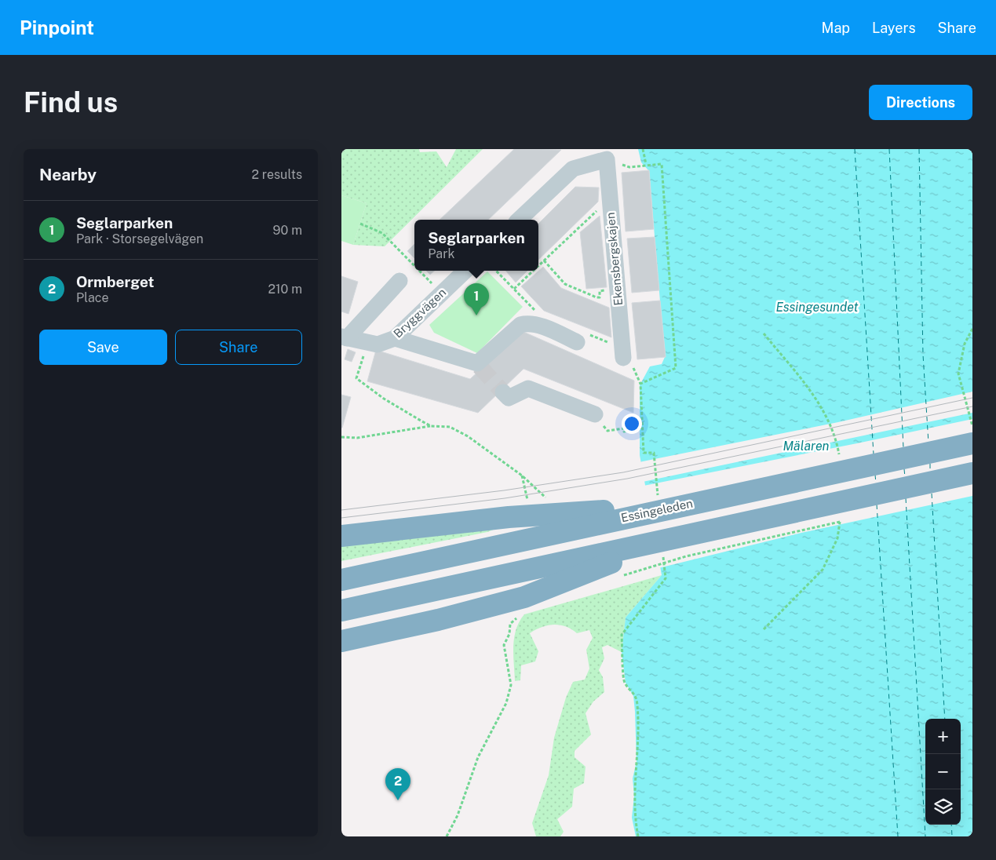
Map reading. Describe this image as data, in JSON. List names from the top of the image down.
{
  "streets": {
    "highway": ["Essingeleden"],
    "street": ["Ekensbergskajen", "Bryggvägen"]
  },
  "water": ["Essingesundet", "Mälaren"],
  "page": {
    "header": "Pinpoint",
    "nav": ["Map", "Layers", "Share"],
    "buttons": [
      "Directions",
      ["Save", "Share"]
    ],
    "title": "Find us",
    "heading": ["Nearby", "2 results"],
    "list": [
      {
        "mark": "1",
        "name": "Seglarparken",
        "note": "Park · Storsegelvägen",
        "value": "90 m"
      },
      {
        "mark": "2",
        "name": "Ormberget",
        "note": "Place",
        "value": "210 m"
      }
    ],
    "popup": ["Seglarparken", "Park"],
    "pins": ["1", "2"],
    "map_buttons": ["+", "−"]
  }
}
